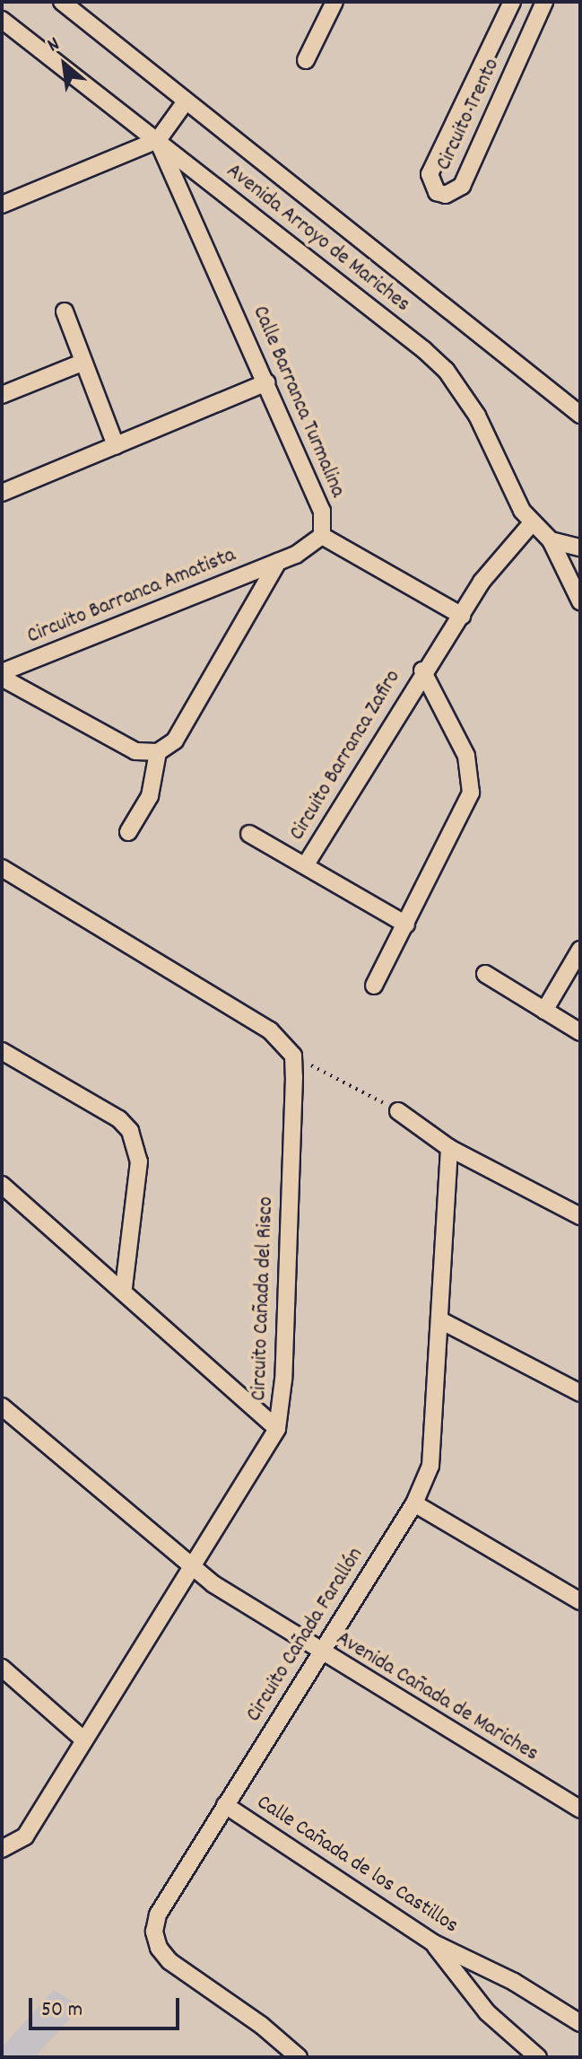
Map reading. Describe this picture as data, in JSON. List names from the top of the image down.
{
  "streets": {
    "street": [
      "Circuito Trento",
      "Avenida Arroyo de Mariches",
      "Calle Barranca Turmalina",
      "Circuito Barranca Amatista",
      "Circuito Barranca Zafiro",
      "Circuito Cañada del Risco",
      "Circuito Cañada Farallón",
      "Avenida Cañada de Mariches",
      "Calle Cañada de los Castillos"
    ]
  },
  "crossings": [
    ["Avenida Arroyo de Mariches", "Calle Barranca Turmalina"],
    ["Avenida Arroyo de Mariches", "Circuito Barranca Zafiro"],
    ["Calle Barranca Turmalina", "Circuito Barranca Amatista"],
    ["Circuito Cañada del Risco", "Avenida Cañada de Mariches"],
    ["Circuito Cañada Farallón", "Avenida Cañada de Mariches"],
    ["Circuito Cañada Farallón", "Calle Cañada de los Castillos"]
  ],
  "scale_bar": "50 m",
  "north": "top left"
}
